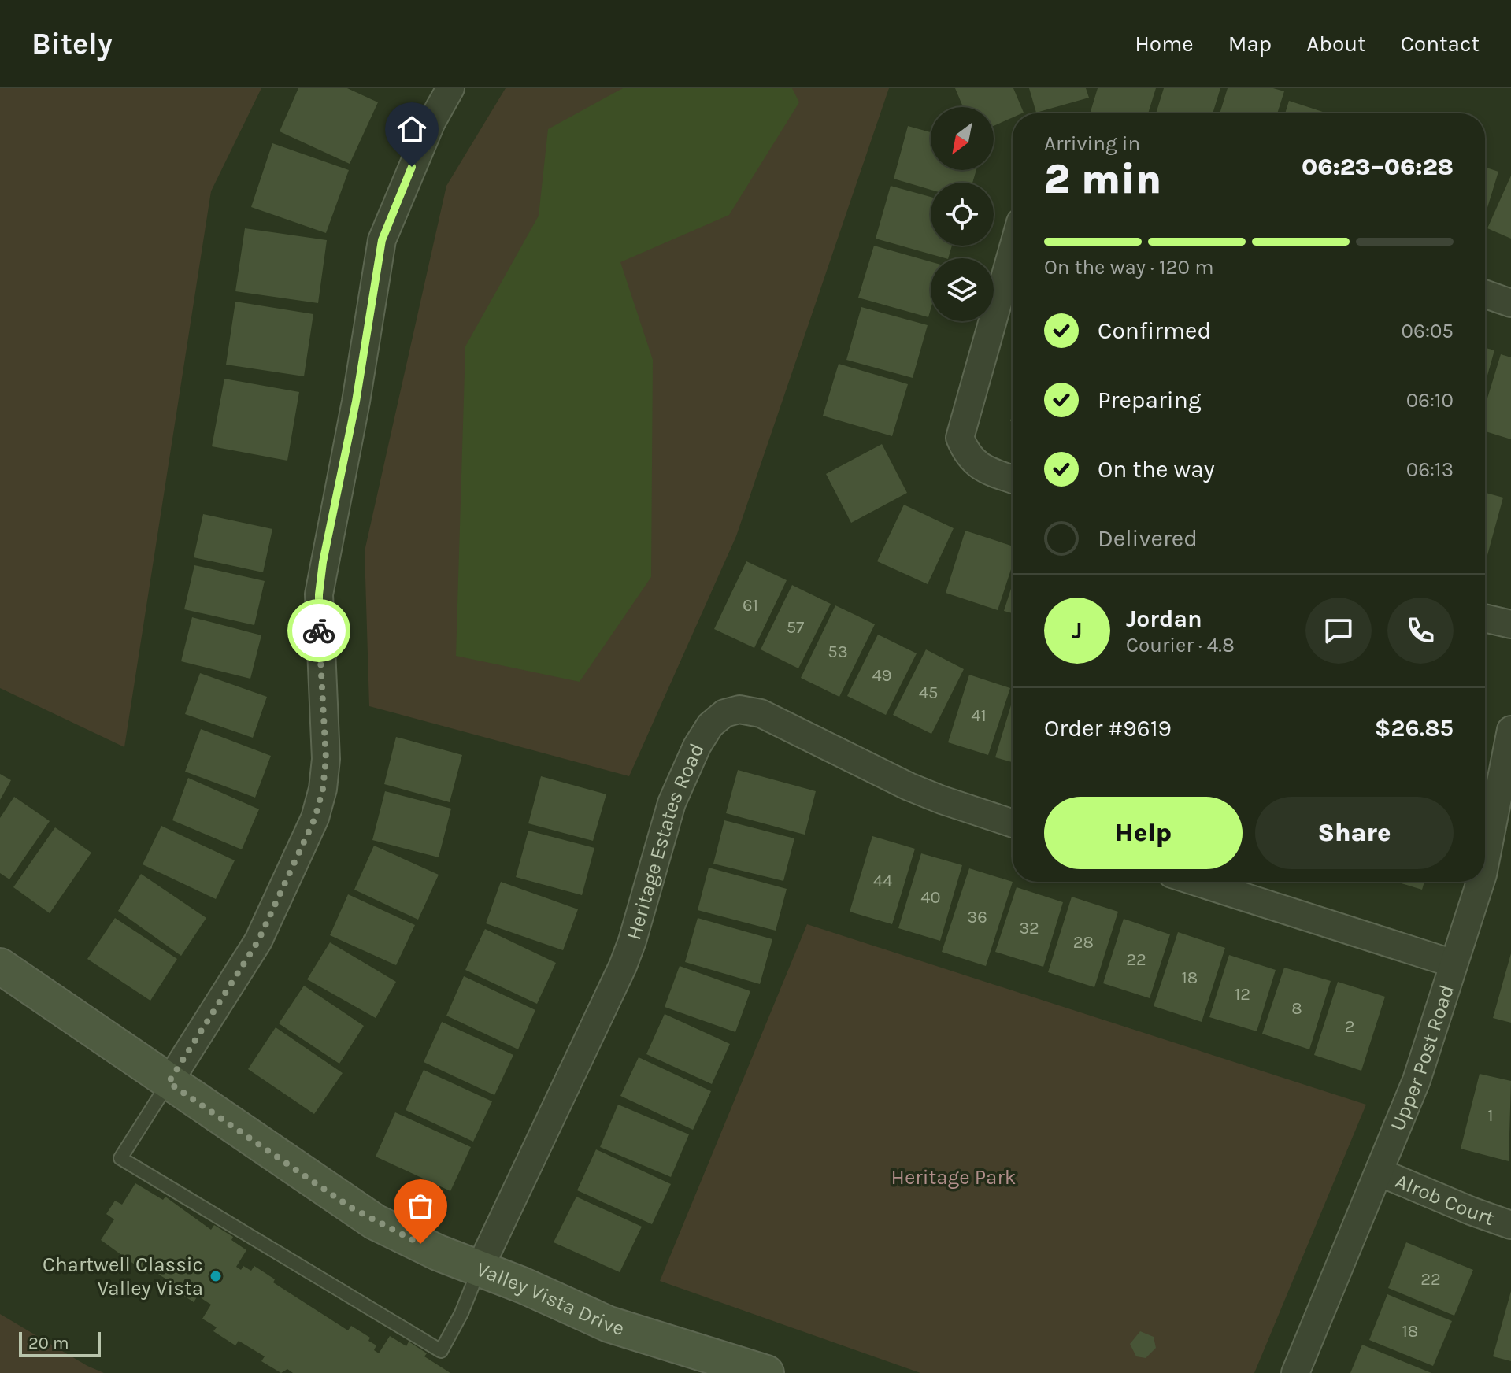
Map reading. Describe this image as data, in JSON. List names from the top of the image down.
{
  "streets": {
    "street": [
      "Heritage Estates Road",
      "Upper Post Road",
      "Alrob Court",
      "Valley Vista Drive"
    ]
  },
  "crossings": [
    ["Heritage Estates Road", "Valley Vista Drive"],
    ["Upper Post Road", "Alrob Court"]
  ],
  "parks": ["Heritage Park"],
  "places": ["Chartwell Classic Valley Vista"],
  "house_numbers": [
    "61",
    "57",
    "53",
    "49",
    "45",
    "41",
    "44",
    "40",
    "36",
    "32",
    "28",
    "22",
    "18",
    "12",
    "8",
    "2",
    "1",
    "22",
    "18"
  ],
  "scale_bar": "20 m",
  "north": "bottom left",
  "page": {
    "header": "Bitely",
    "nav": [
      "Home",
      "Map",
      "About",
      "Contact"
    ],
    "heading": ["2 min", "Arriving in", "06:23–06:28"],
    "panel": [
      "Jordan",
      "Courier · 4.8",
      "Order #9619",
      "$26.85"
    ],
    "bar": "On the way · 120 m",
    "list": [
      ["Confirmed", "06:05"],
      ["Preparing", "06:10"],
      ["On the way", "06:13"],
      "Delivered"
    ],
    "round": "J",
    "buttons": ["Help", "Share"],
    "scale": "20 m"
  }
}
